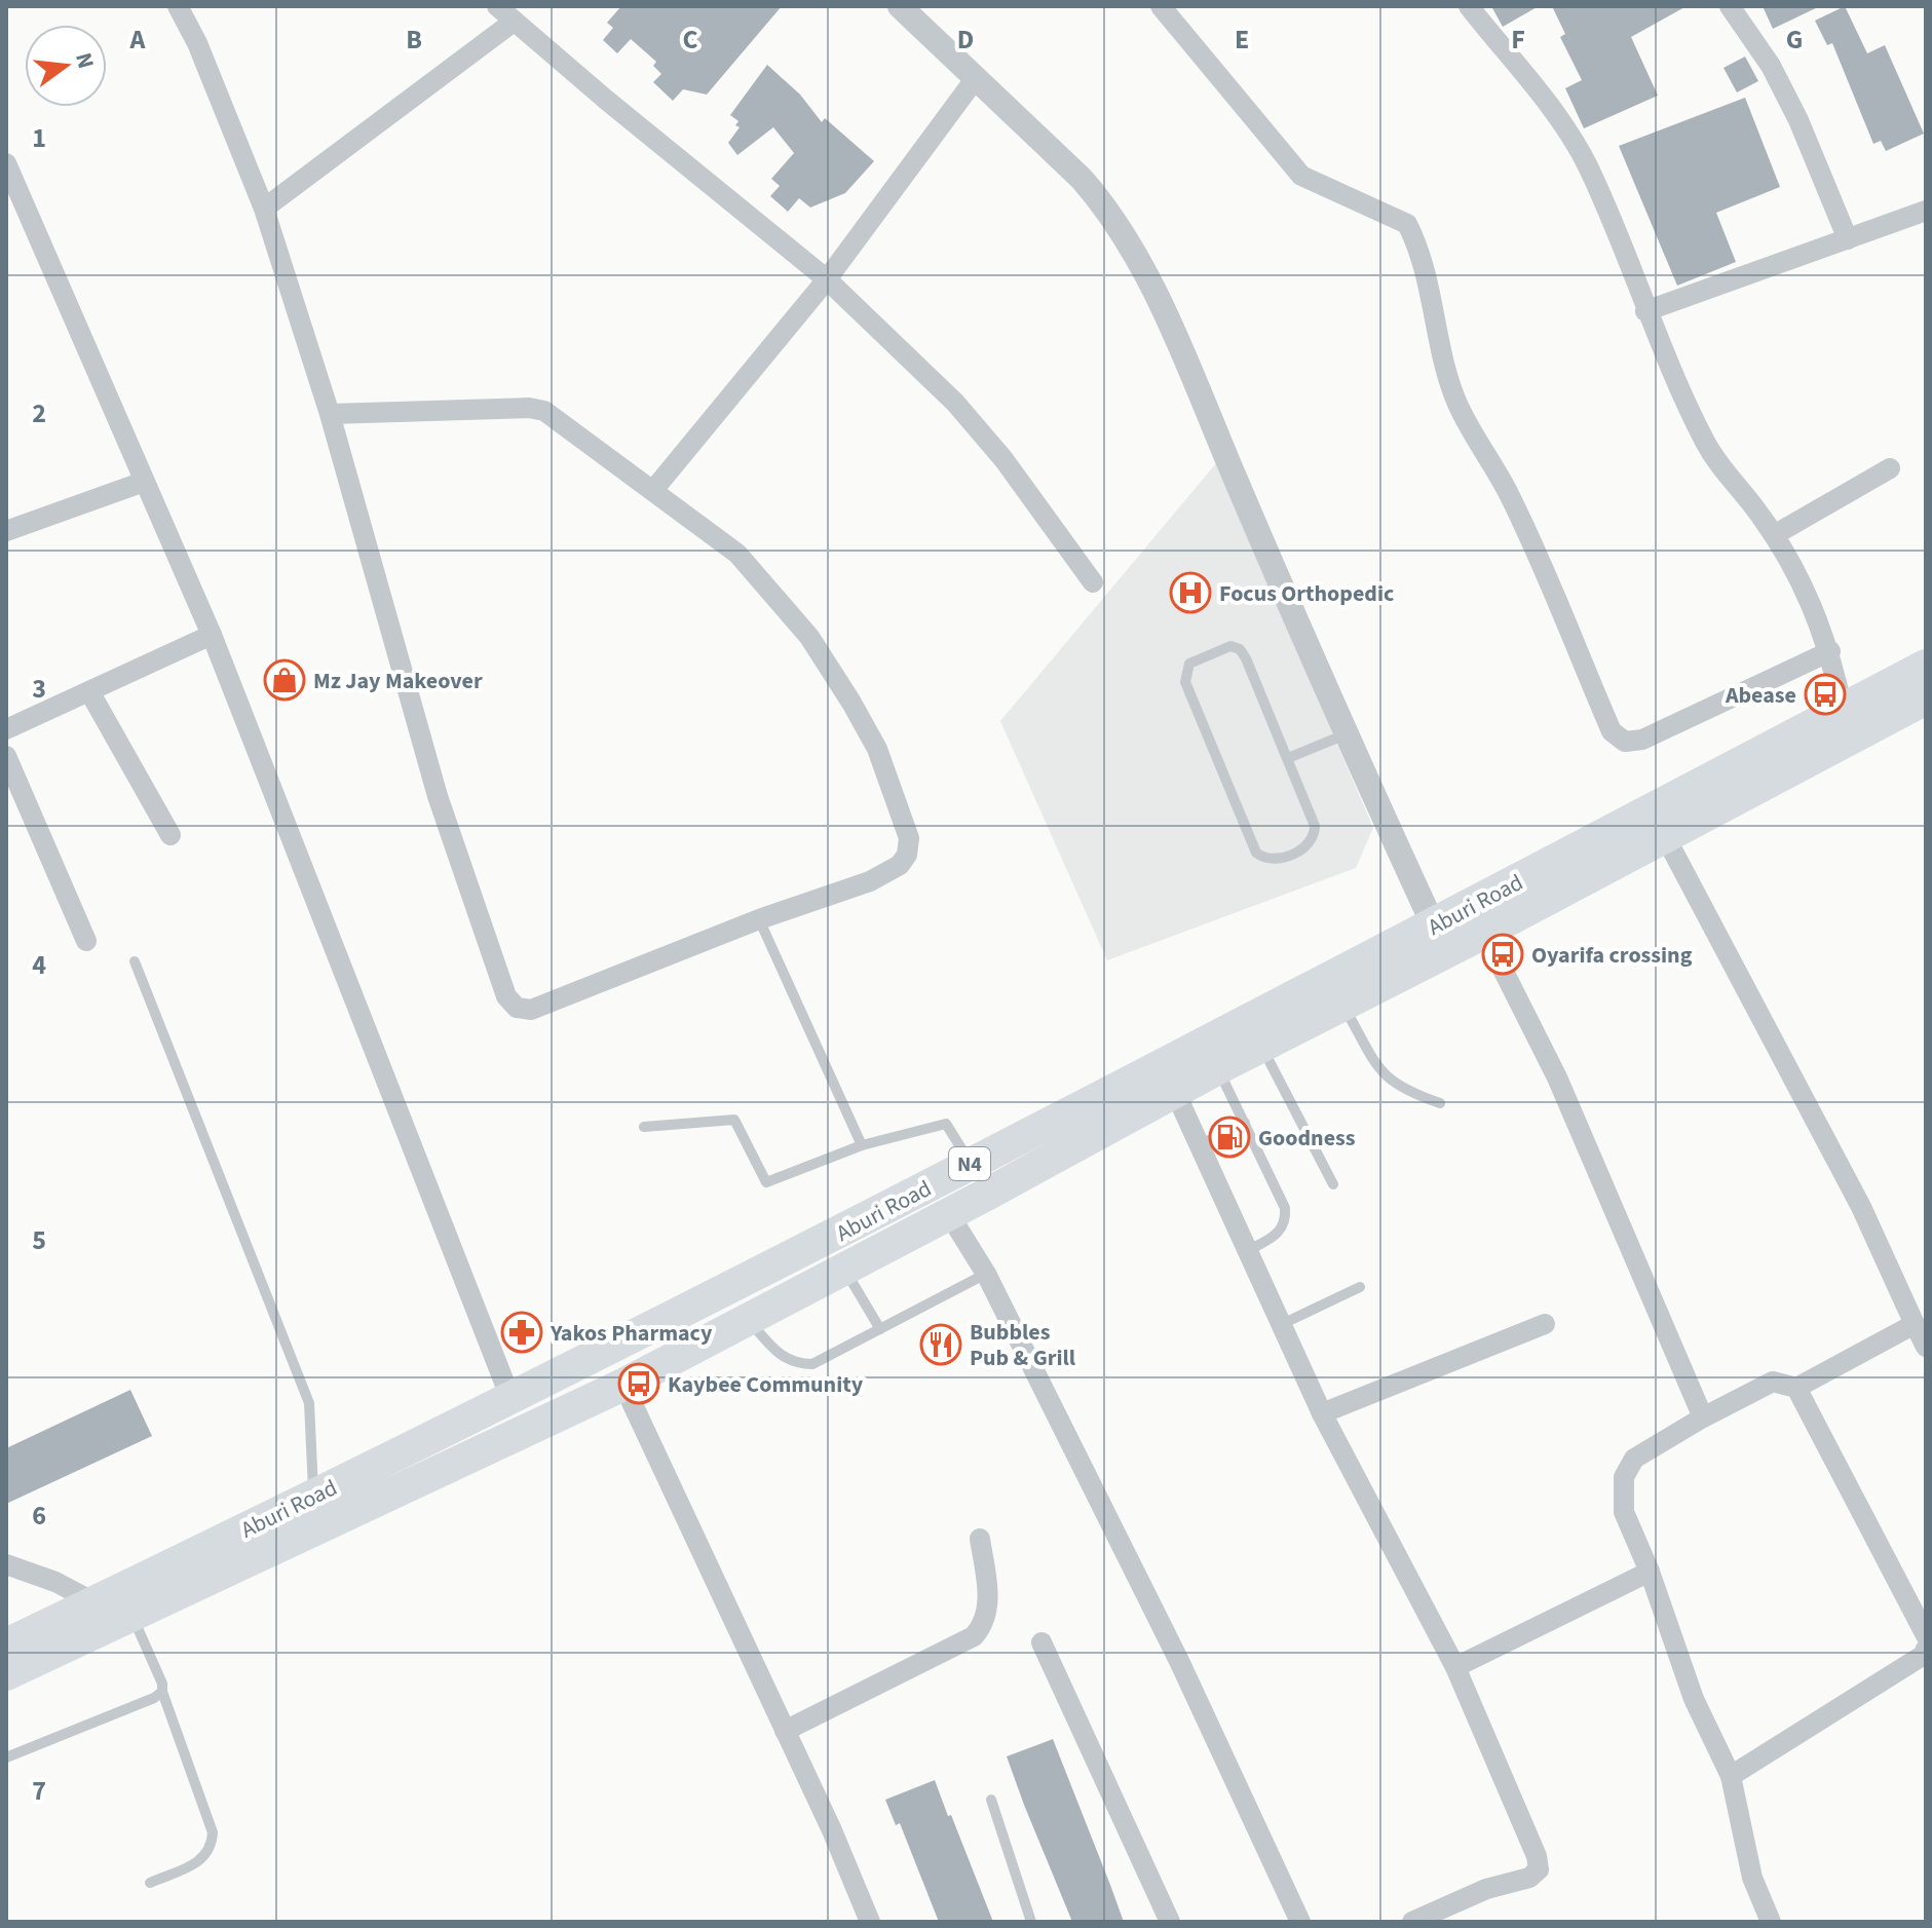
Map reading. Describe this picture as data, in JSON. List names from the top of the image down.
{
  "streets": {
    "highway": ["Aburi Road", "N4"]
  },
  "places": {
    "hospital": ["Focus Orthopedic"],
    "shop": ["Mz Jay Makeover"],
    "bus stop": ["Abease", "Oyarifa crossing", "Kaybee Community"],
    "fuel station": ["Goodness"],
    "pharmacy": ["Yakos Pharmacy"],
    "restaurant": ["Bubbles Pub & Grill"]
  },
  "north": "right",
  "grid": {
    "columns": [
      "A",
      "B",
      "C",
      "D",
      "E",
      "F",
      "G"
    ],
    "rows": [
      "1",
      "2",
      "3",
      "4",
      "5",
      "6",
      "7"
    ]
  }
}
